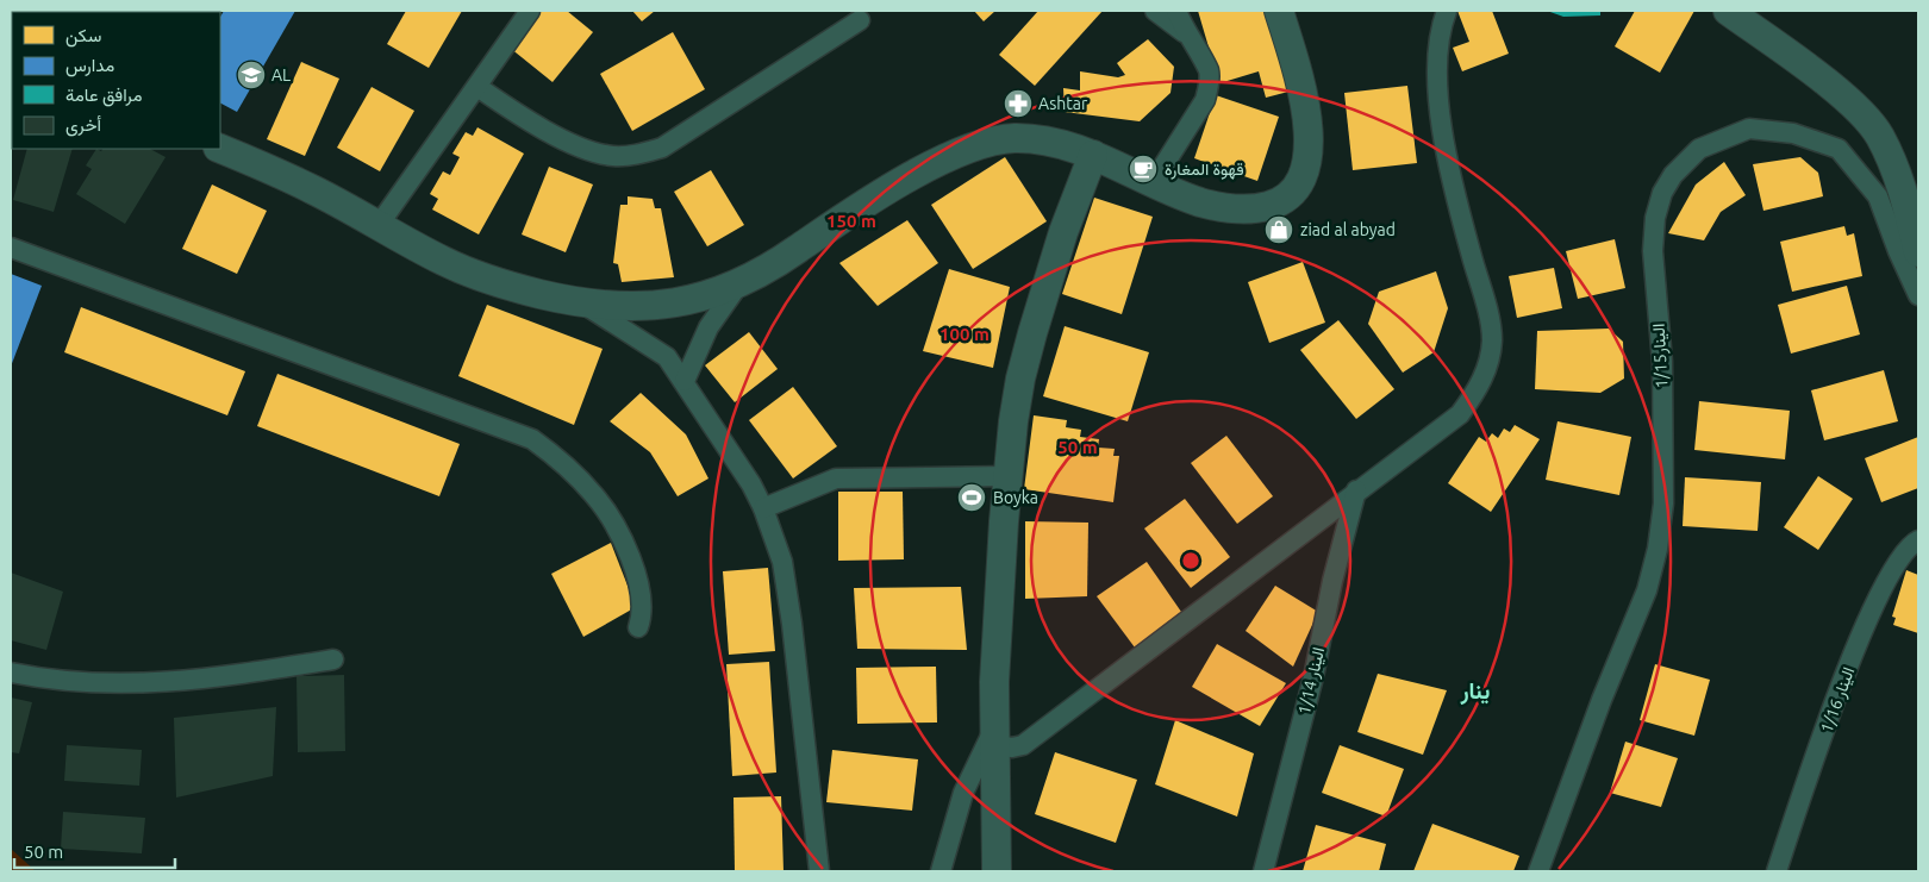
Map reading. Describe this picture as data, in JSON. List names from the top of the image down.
{
  "streets": {
    "street": ["الينار1/15", "الينار 1/14", "الينار 1/16"]
  },
  "districts": ["ينار"],
  "places": {
    "school or university": ["AL"],
    "pharmacy": ["Ashtar"],
    "cafe": ["قهوة المغارة"],
    "shop": ["ziad al abyad"],
    "sports": ["Boyka"]
  },
  "legend": [
    "سكن",
    "مدارس",
    "مرافق عامة",
    "أخرى"
  ],
  "scale_bar": "50 m",
  "rings": ["150 m", "100 m", "50 m"]
}
